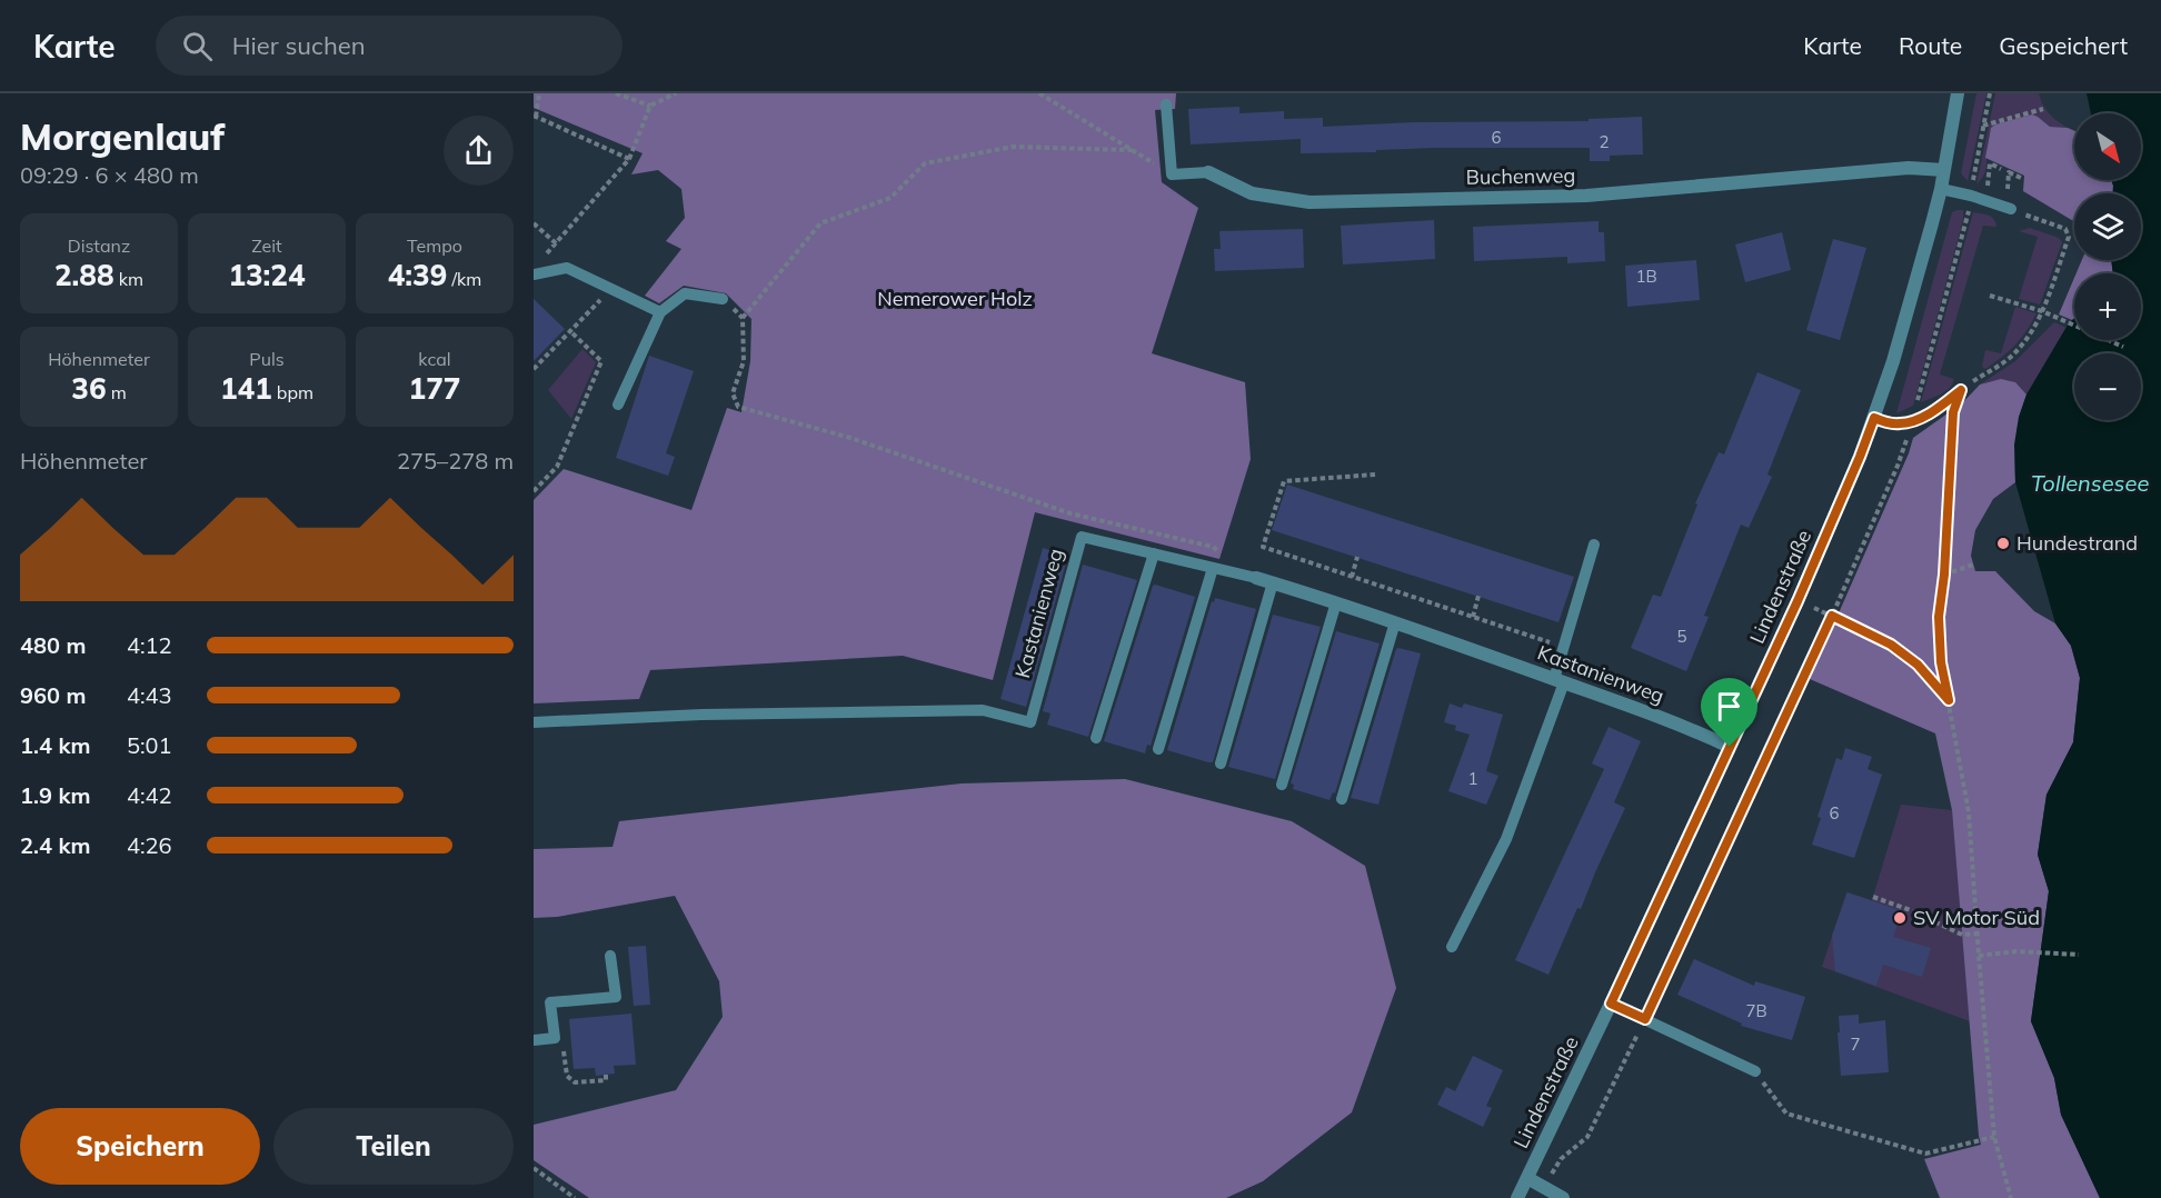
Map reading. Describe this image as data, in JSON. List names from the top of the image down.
{
  "streets": {
    "street": ["Buchenweg", "Lindenstraße", "Kastanienweg"]
  },
  "crossings": [
    ["Buchenweg", "Lindenstraße"],
    ["Lindenstraße", "Kastanienweg"]
  ],
  "water": ["Tollensesee"],
  "parks": ["Nemerower Holz"],
  "places": ["Hundestrand", "SV Motor Süd"],
  "house_numbers": [
    "6",
    "2",
    "1B",
    "5",
    "1",
    "6",
    "7B",
    "7"
  ],
  "north": "bottom right",
  "page": {
    "header": "Karte",
    "search": "Hier suchen",
    "nav": ["Karte", "Route", "Gespeichert"],
    "heading": ["Morgenlauf", "09:29 · 6 × 480 m"],
    "map_buttons": ["+", "−"],
    "stats": [
      ["Distanz", "2.88 km"],
      ["Zeit", "13:24"],
      ["Tempo", "4:39 /km"],
      ["Höhenmeter", "36 m"],
      ["Puls", "141 bpm"],
      ["kcal", "177"]
    ],
    "chart": ["Höhenmeter", "275–278 m"],
    "list": [
      {
        "name": "480 m",
        "note": "4:12"
      },
      {
        "name": "960 m",
        "note": "4:43"
      },
      {
        "name": "1.4 km",
        "note": "5:01"
      },
      {
        "name": "1.9 km",
        "note": "4:42"
      },
      {
        "name": "2.4 km",
        "note": "4:26"
      }
    ],
    "buttons": ["Speichern", "Teilen"]
  }
}
